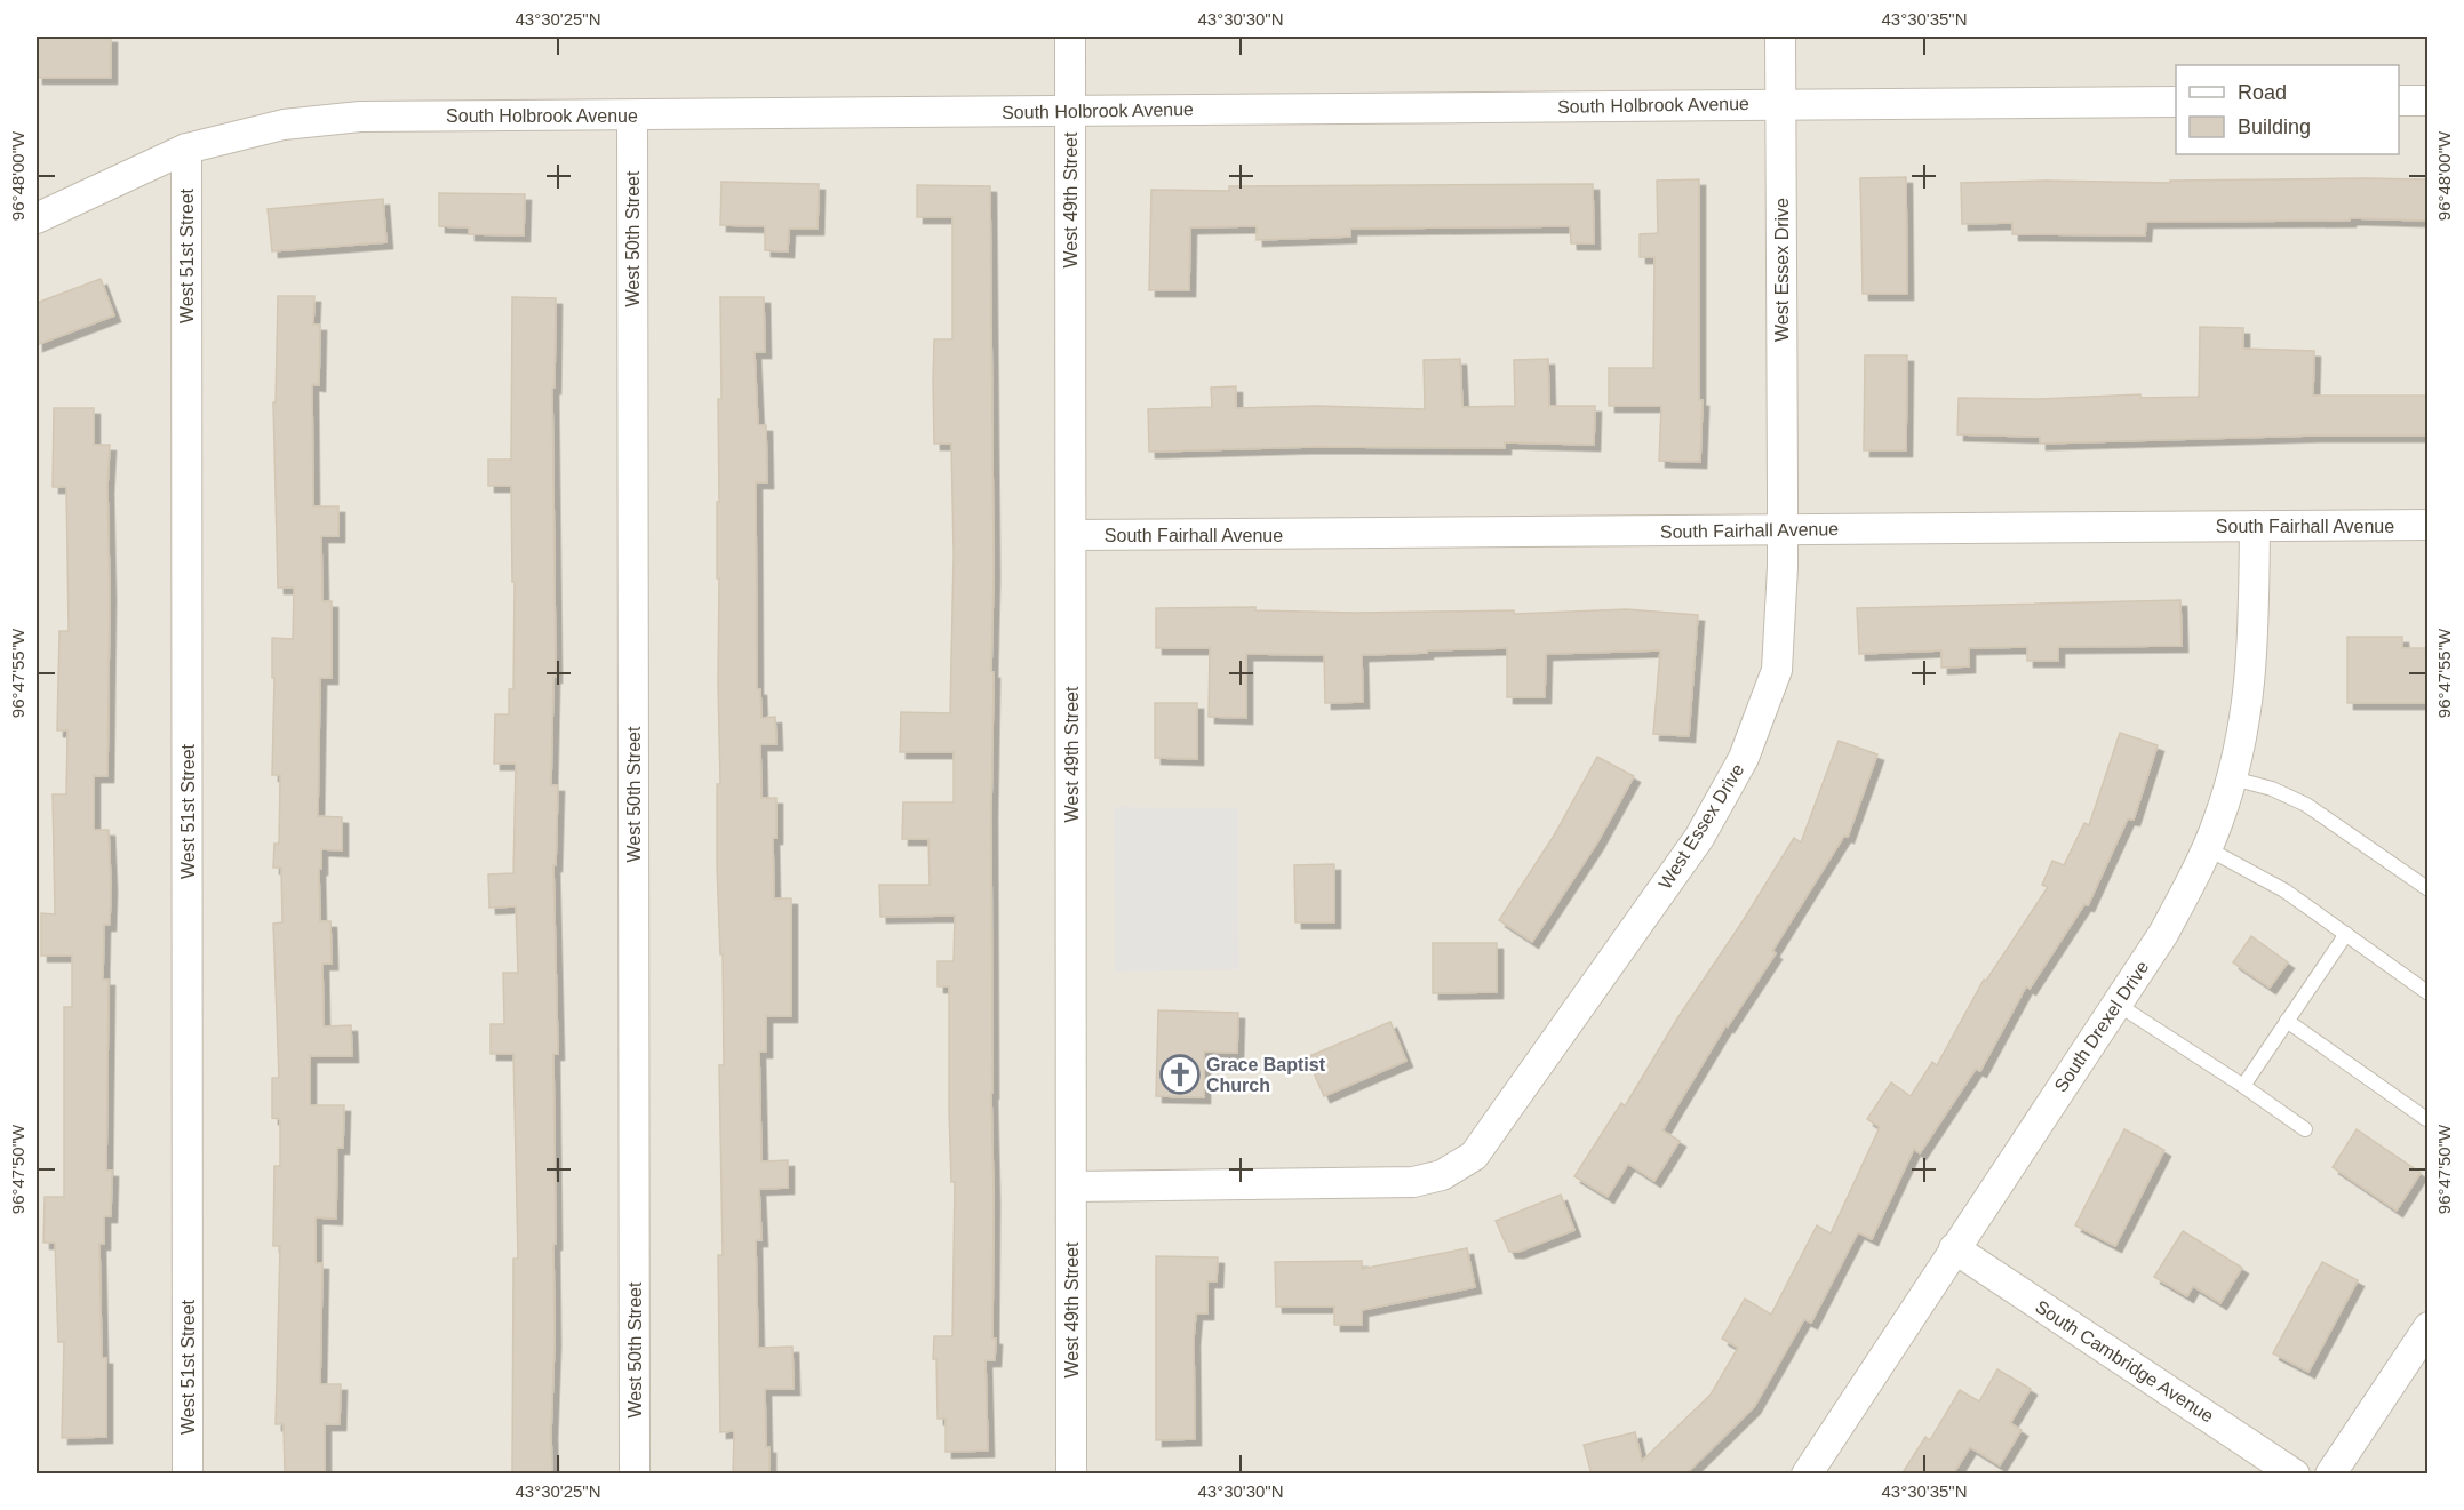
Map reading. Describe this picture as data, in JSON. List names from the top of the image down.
{
  "streets": {
    "street": [
      "South Holbrook Avenue",
      "West 49th Street",
      "West 50th Street",
      "West 51st Street",
      "West Essex Drive",
      "South Fairhall Avenue",
      "South Drexel Drive",
      "South Cambridge Avenue"
    ]
  },
  "crossings": [
    ["South Holbrook Avenue", "West 49th Street"],
    ["South Holbrook Avenue", "West 50th Street"],
    ["South Holbrook Avenue", "West 51st Street"],
    ["South Holbrook Avenue", "West Essex Drive"],
    ["West 49th Street", "West Essex Drive"],
    ["West 49th Street", "South Fairhall Avenue"],
    ["West Essex Drive", "South Fairhall Avenue"],
    ["South Fairhall Avenue", "South Drexel Drive"],
    ["South Drexel Drive", "South Cambridge Avenue"]
  ],
  "places": {
    "church": ["Grace Baptist Church"]
  },
  "legend": ["Road", "Building"],
  "coordinates": [
    "43°30'25\"N",
    "43°30'30\"N",
    "43°30'35\"N",
    "96°48'00\"W",
    "96°47'55\"W",
    "96°47'50\"W"
  ]
}
